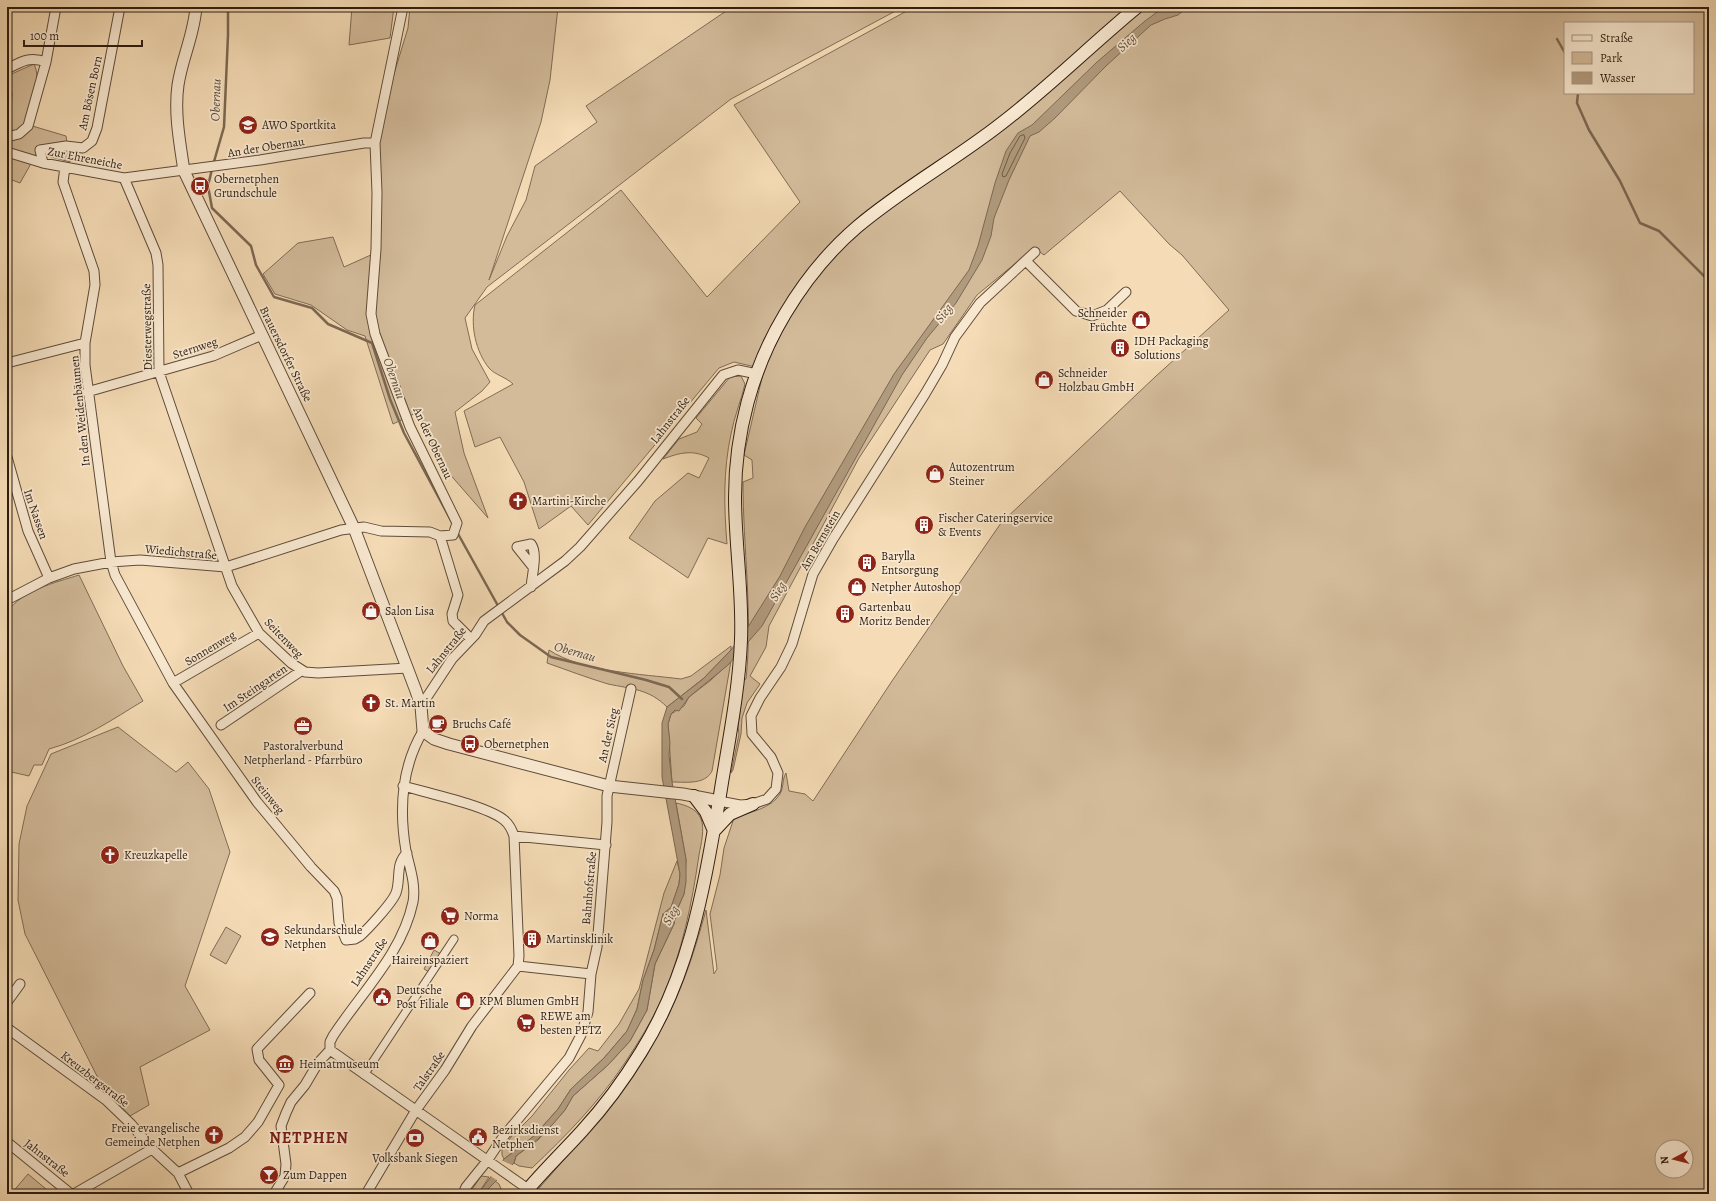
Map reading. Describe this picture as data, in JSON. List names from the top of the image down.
{
  "streets": {
    "street": [
      "Am Bösen Born",
      "An der Obernau",
      "Zur Ehreneiche",
      "Diesterwegstraße",
      "Sternweg",
      "Brauersdorfer Straße",
      "In den Weidenbäumen",
      "Lahnstraße",
      "Im Nassen",
      "Am Bernstein",
      "Wiedichstraße",
      "Seitenweg",
      "Sonnenweg",
      "Im Steingarten",
      "An der Sieg",
      "Steinweg",
      "Bahnhofstraße",
      "Talstraße",
      "Kreuzbergstraße",
      "Jahnstraße"
    ]
  },
  "crossings": [
    ["Am Bösen Born", "Zur Ehreneiche"],
    ["An der Obernau", "Zur Ehreneiche"],
    ["An der Obernau", "Brauersdorfer Straße"],
    ["An der Obernau", "Wiedichstraße"],
    ["Zur Ehreneiche", "Diesterwegstraße"],
    ["Zur Ehreneiche", "Brauersdorfer Straße"],
    ["Zur Ehreneiche", "In den Weidenbäumen"],
    ["Diesterwegstraße", "Sternweg"],
    ["Diesterwegstraße", "Wiedichstraße"],
    ["Diesterwegstraße", "Seitenweg"],
    ["Sternweg", "Brauersdorfer Straße"],
    ["Sternweg", "In den Weidenbäumen"],
    ["Brauersdorfer Straße", "Lahnstraße"],
    ["Brauersdorfer Straße", "Wiedichstraße"],
    ["Brauersdorfer Straße", "Seitenweg"],
    ["In den Weidenbäumen", "Wiedichstraße"],
    ["In den Weidenbäumen", "Steinweg"],
    ["Lahnstraße", "Steinweg"],
    ["Im Nassen", "Wiedichstraße"],
    ["Am Bernstein", "An der Sieg"],
    ["Am Bernstein", "Bahnhofstraße"],
    ["Wiedichstraße", "Seitenweg"],
    ["Wiedichstraße", "Steinweg"],
    ["Seitenweg", "Sonnenweg"],
    ["Seitenweg", "Im Steingarten"],
    ["Sonnenweg", "Steinweg"],
    ["An der Sieg", "Bahnhofstraße"]
  ],
  "districts": ["NETPHEN"],
  "water": ["Sieg", "Obernau"],
  "places": {
    "school or university": ["AWO Sportkita", "Sekundarschule Netphen"],
    "bus stop": ["Obernetphen Grundschule", "Obernetphen"],
    "shop": [
      "Schneider Früchte",
      "Schneider Holzbau GmbH",
      "Autozentrum Steiner",
      "Netpher Autoshop",
      "Salon Lisa",
      "Haireinspaziert",
      "KPM Blumen GmbH"
    ],
    "building": [
      "IDH Packaging Solutions",
      "Fischer Cateringservice & Events",
      "Barylla Entsorgung",
      "Gartenbau Moritz Bender",
      "Martinsklinik"
    ],
    "church": [
      "Martini-Kirche",
      "St. Martin",
      "Kreuzkapelle",
      "Freie evangelische Gemeinde Netphen"
    ],
    "cafe": ["Bruchs Café"],
    "office": ["Pastoralverbund Netpherland - Pfarrbüro"],
    "supermarket": ["Norma", "REWE am besten PETZ"],
    "public building": ["Deutsche Post Filiale", "Bezirksdienst Netphen"],
    "museum": ["Heimatmuseum"],
    "bank": ["Volksbank Siegen"],
    "bar": ["Zum Dappen"]
  },
  "legend": ["Straße", "Park", "Wasser"],
  "scale_bar": "100 m",
  "north": "left"
}
